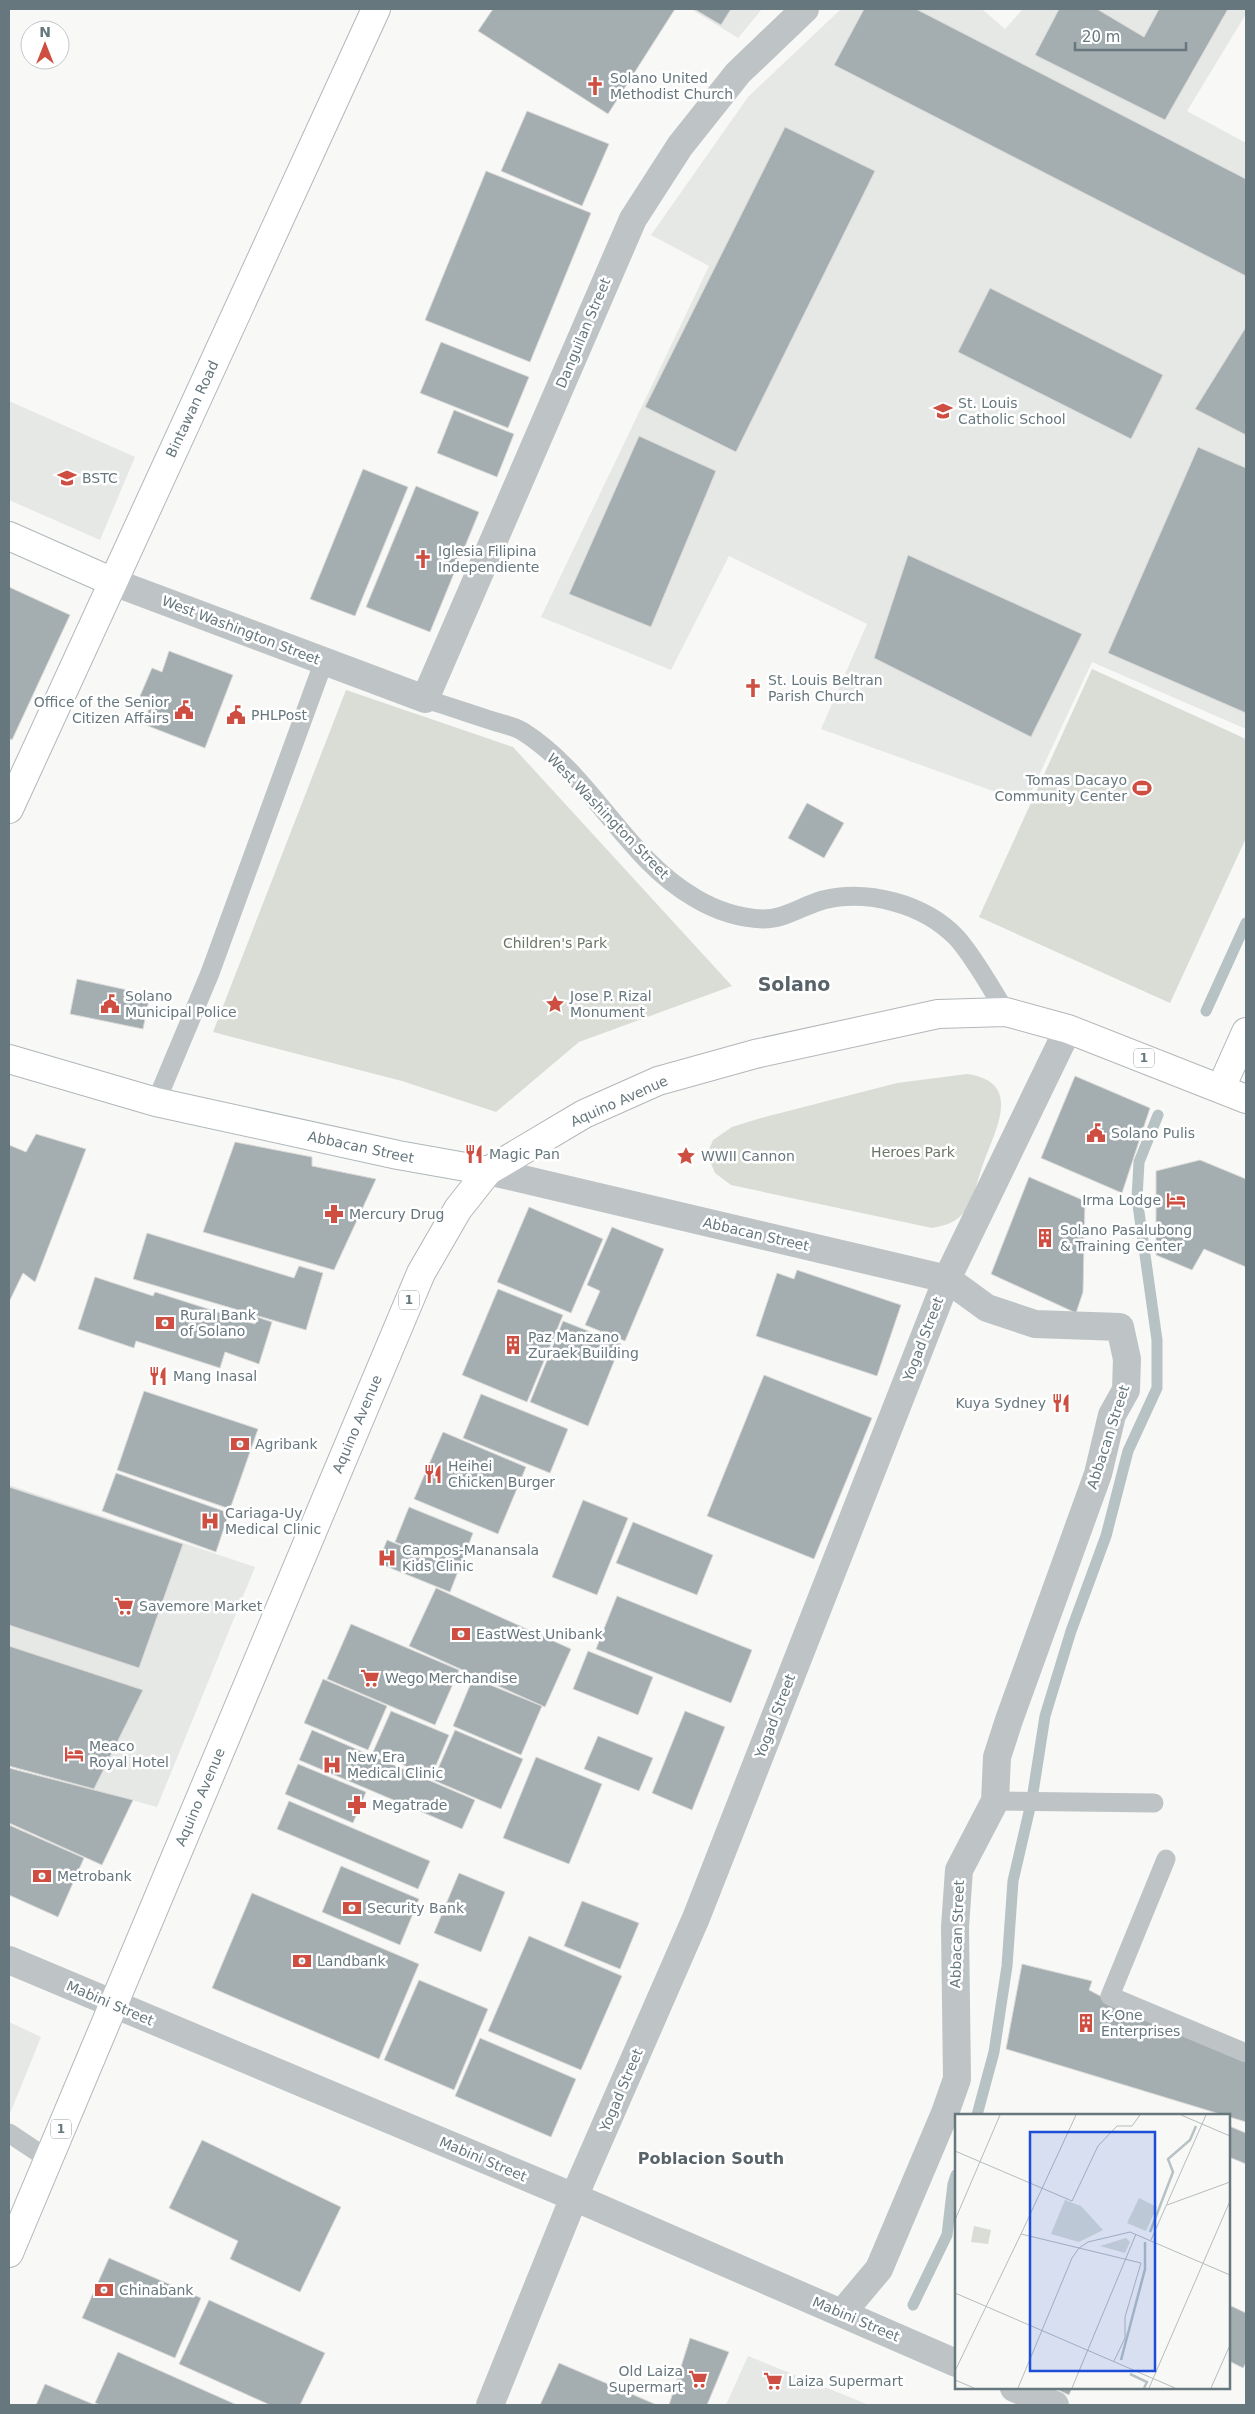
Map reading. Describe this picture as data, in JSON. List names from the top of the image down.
{
  "streets": {
    "main road": [
      "Bintawan Road",
      "West Washington Street",
      "1",
      "Aquino Avenue",
      "Abbacan Street"
    ],
    "street": ["Danguilan Street", "Yogad Street", "Mabini Street"]
  },
  "crossings": [
    ["Danguilan Street", "West Washington Street"],
    ["Bintawan Road", "West Washington Street"],
    ["West Washington Street", "Aquino Avenue"],
    ["1", "Aquino Avenue"],
    ["1", "Yogad Street"],
    ["Aquino Avenue", "Abbacan Street"],
    ["Aquino Avenue", "Yogad Street"],
    ["Aquino Avenue", "Mabini Street"],
    ["Abbacan Street", "Yogad Street"],
    ["Abbacan Street", "Mabini Street"],
    ["Yogad Street", "Mabini Street"]
  ],
  "districts": ["Solano", "Poblacion South"],
  "parks": ["Children's Park", "Heroes Park"],
  "places": {
    "church": ["Solano United Methodist Church", "Iglesia Filipina Independiente", "St. Louis Beltran Parish Church"],
    "school or university": ["St. Louis Catholic School", "BSTC"],
    "public building": [
      "Office of the Senior Citizen Affairs",
      "PHLPost",
      "Solano Municipal Police",
      "Solano Pulis"
    ],
    "sports": ["Tomas Dacayo Community Center"],
    "place": ["Jose P. Rizal Monument", "WWII Cannon"],
    "restaurant": [
      "Magic Pan",
      "Mang Inasal",
      "Kuya Sydney",
      "Heihei Chicken Burger"
    ],
    "hotel": ["Irma Lodge", "Meaco Royal Hotel"],
    "pharmacy": ["Mercury Drug", "Megatrade"],
    "building": ["Solano Pasalubong & Training Center", "Paz Manzano Zuraek Building", "K-One Enterprises"],
    "bank": [
      "Rural Bank of Solano",
      "Agribank",
      "EastWest Unibank",
      "Metrobank",
      "Security Bank",
      "Landbank",
      "Chinabank"
    ],
    "hospital": ["Cariaga-Uy Medical Clinic", "Campos-Manansala Kids Clinic", "New Era Medical Clinic"],
    "supermarket": [
      "Savemore Market",
      "Wego Merchandise",
      "Old Laiza Supermart",
      "Laiza Supermart"
    ]
  },
  "scale_bar": "20 m",
  "north": "top"
}
